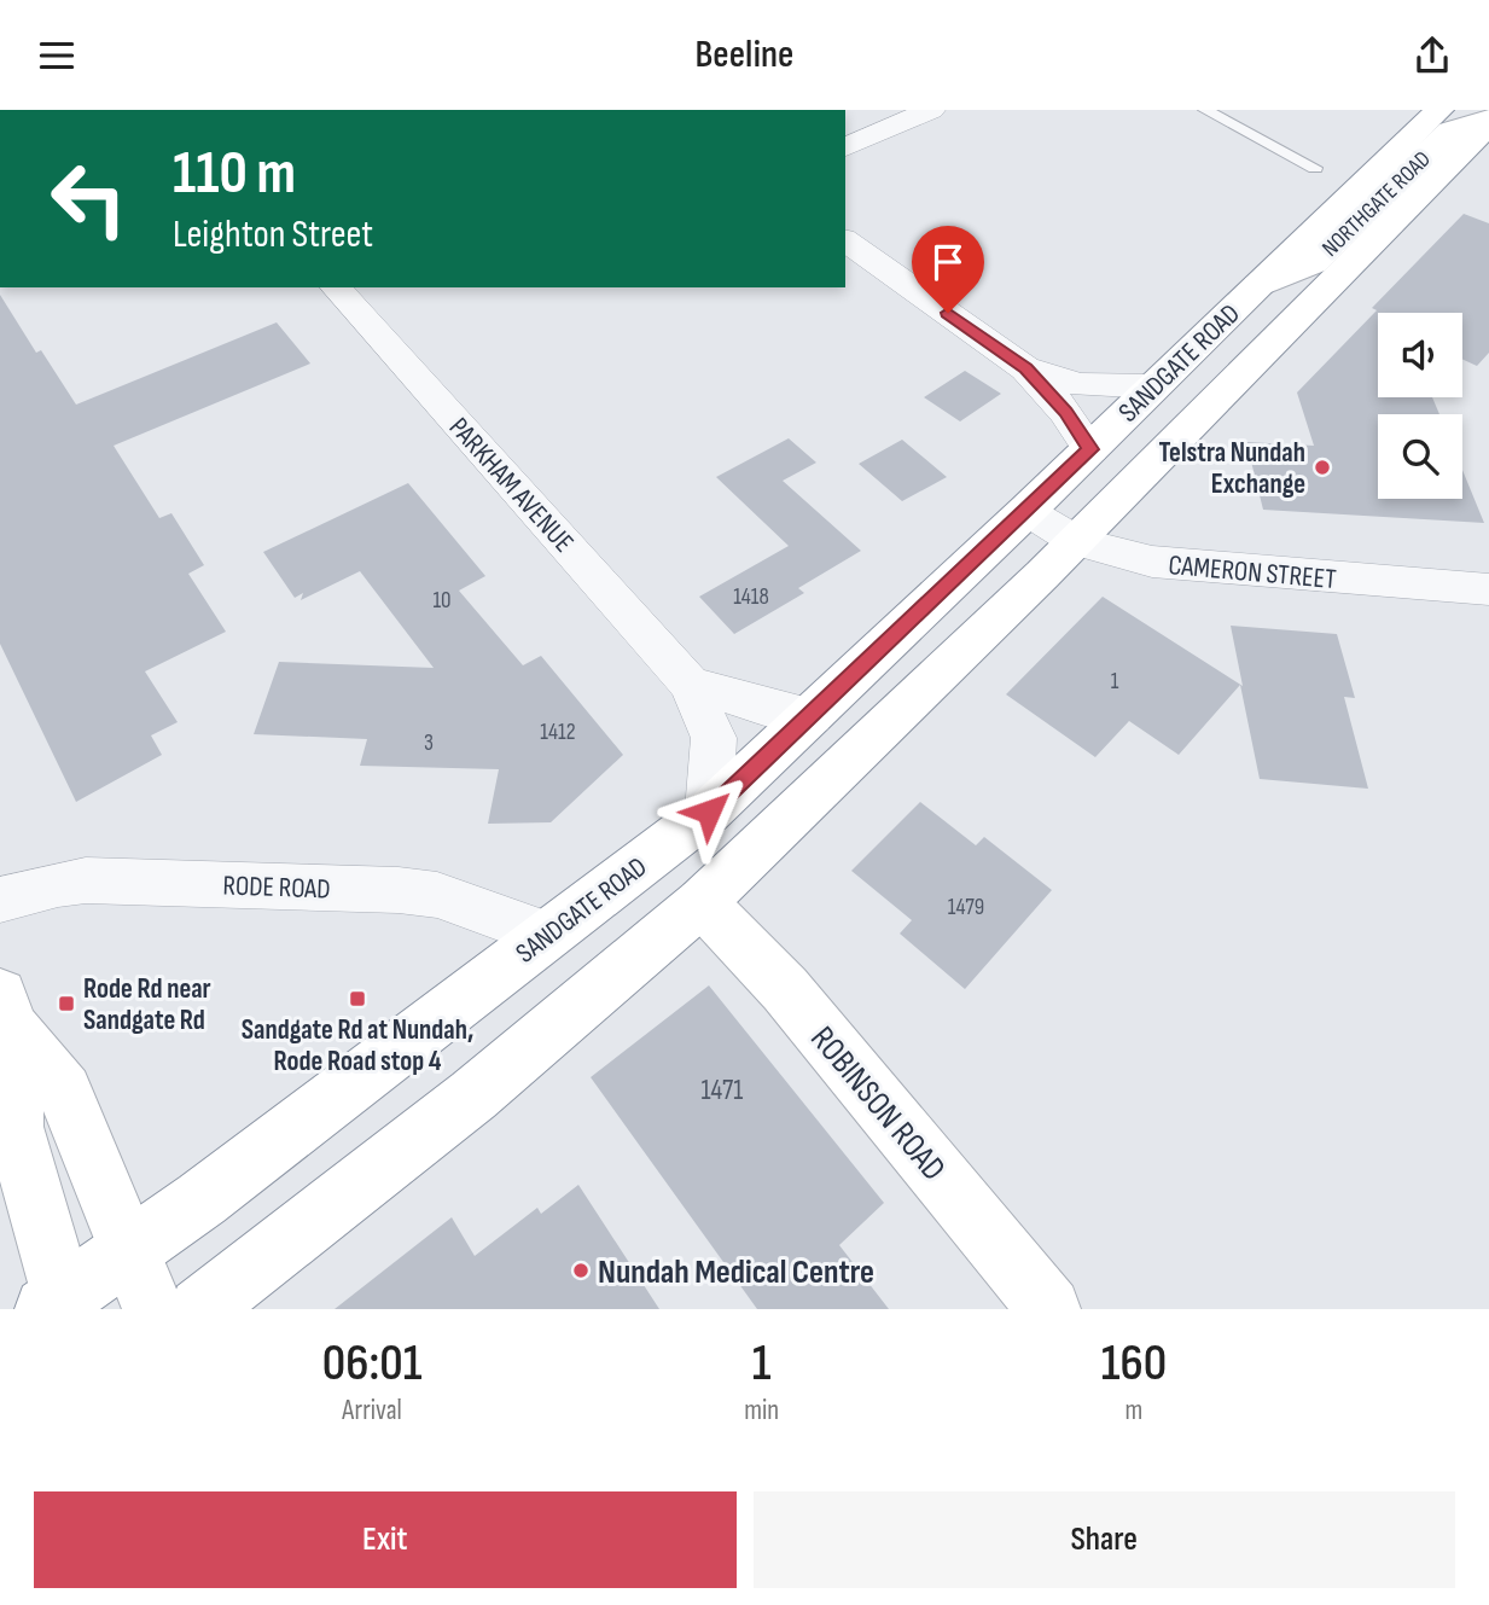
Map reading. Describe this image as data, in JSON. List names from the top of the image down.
{
  "streets": {
    "main road": ["NORTHGATE ROAD", "SANDGATE ROAD", "ROBINSON ROAD"],
    "street": ["PARKHAM AVENUE", "CAMERON STREET", "RODE ROAD"]
  },
  "crossings": [
    ["NORTHGATE ROAD", "SANDGATE ROAD"],
    ["SANDGATE ROAD", "PARKHAM AVENUE"],
    ["SANDGATE ROAD", "CAMERON STREET"],
    ["SANDGATE ROAD", "RODE ROAD"],
    ["SANDGATE ROAD", "ROBINSON ROAD"]
  ],
  "places": {
    "other": ["Telstra Nundah Exchange", "Nundah Medical Centre"],
    "transit": ["Sandgate Rd at Nundah, Rode Road stop 4", "Rode Rd near Sandgate Rd"]
  },
  "house_numbers": [
    "1418",
    "10",
    "1",
    "1412",
    "3",
    "1479",
    "1471"
  ],
  "page": {
    "header": "Beeline",
    "turn": ["110 m", "Leighton Street"],
    "eta": [
      "06:01",
      "Arrival",
      "1",
      "min",
      "160",
      "m"
    ],
    "buttons": ["Exit", "Share"]
  }
}
